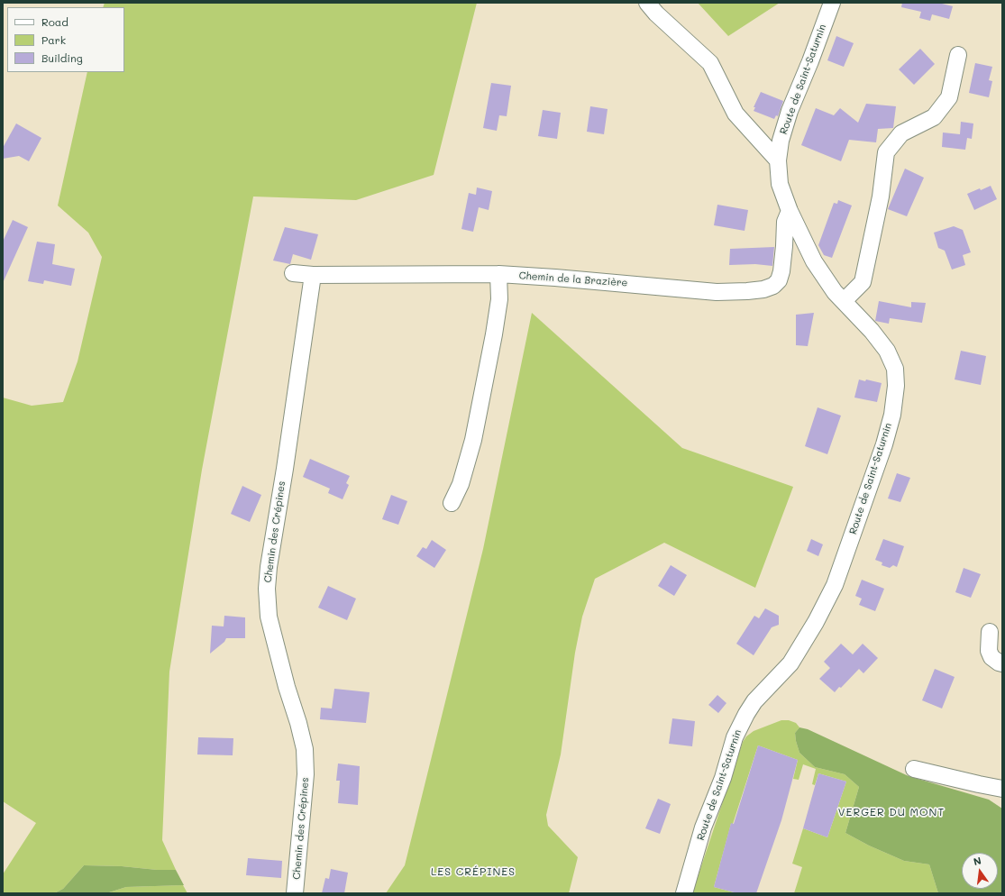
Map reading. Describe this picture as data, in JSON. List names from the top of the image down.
{
  "streets": {
    "street": ["Route de Saint-Saturnin", "Chemin de la Brazière", "Chemin des Crépines"]
  },
  "crossings": [
    ["Route de Saint-Saturnin", "Chemin de la Brazière"],
    ["Chemin de la Brazière", "Chemin des Crépines"]
  ],
  "districts": ["VERGER DU MONT", "LES CRÉPINES"],
  "legend": ["Road", "Park", "Building"],
  "north": "top"
}
